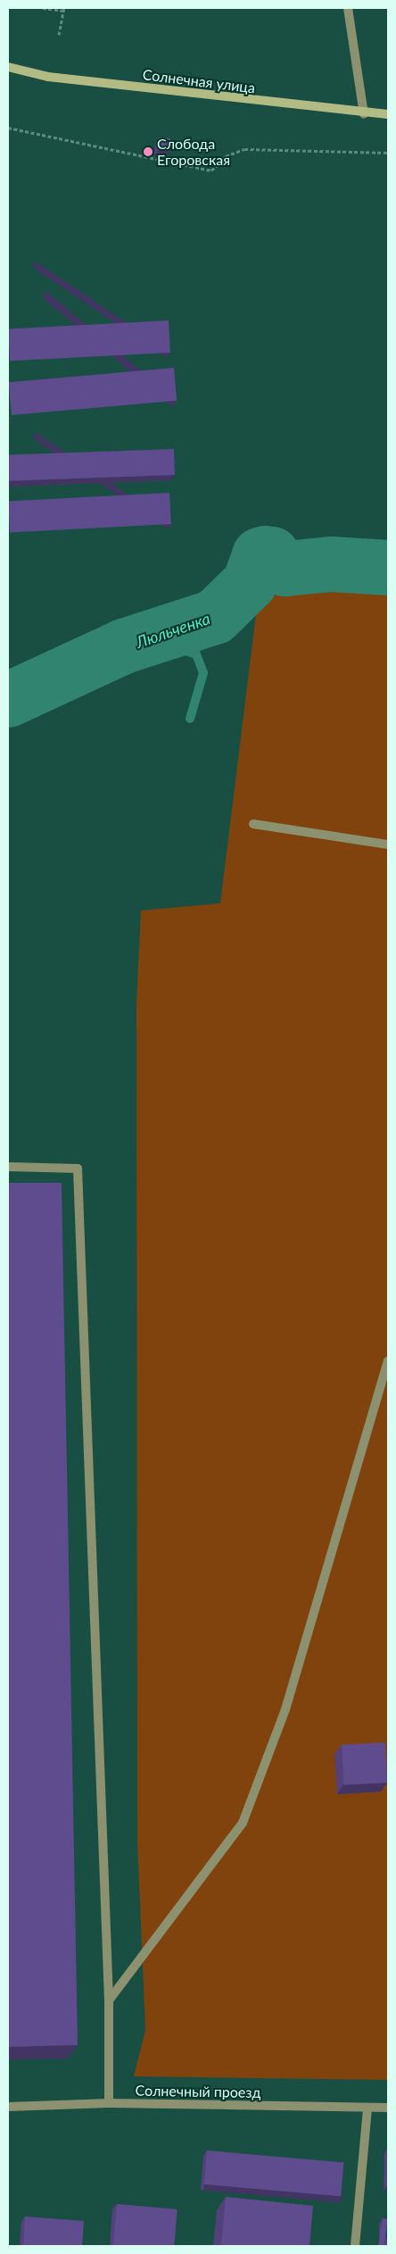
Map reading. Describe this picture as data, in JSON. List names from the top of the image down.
{
  "streets": {
    "main road": ["Солнечная улица"],
    "street": ["Солнечный проезд"]
  },
  "water": ["Люльченка"],
  "places": ["Слобода Егоровская"]
}
